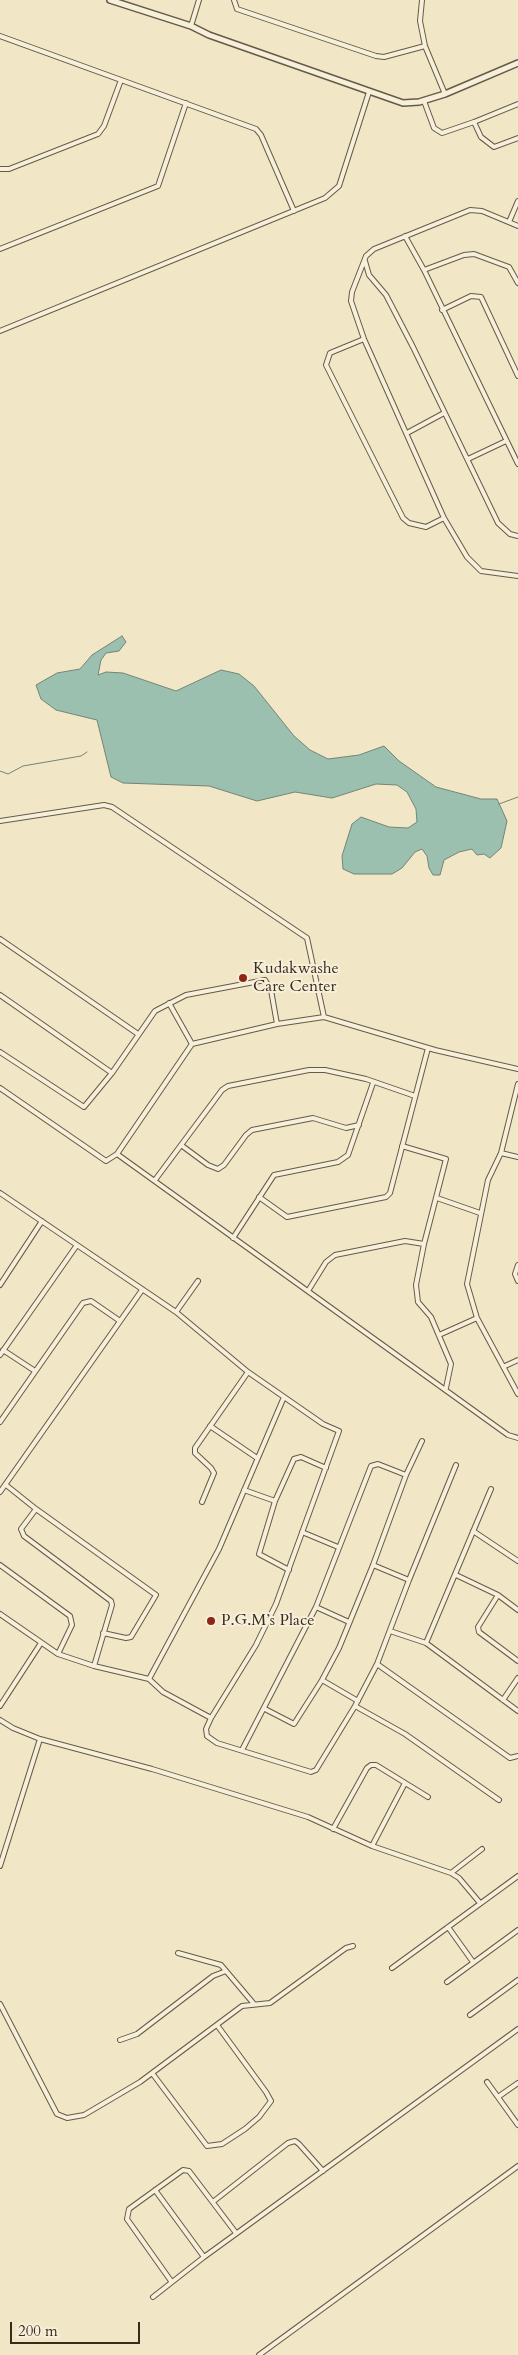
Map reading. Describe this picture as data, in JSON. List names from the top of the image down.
{
  "places": ["Kudakwashe Care Center", "P.G.M’s Place"],
  "scale_bar": "200 m"
}
